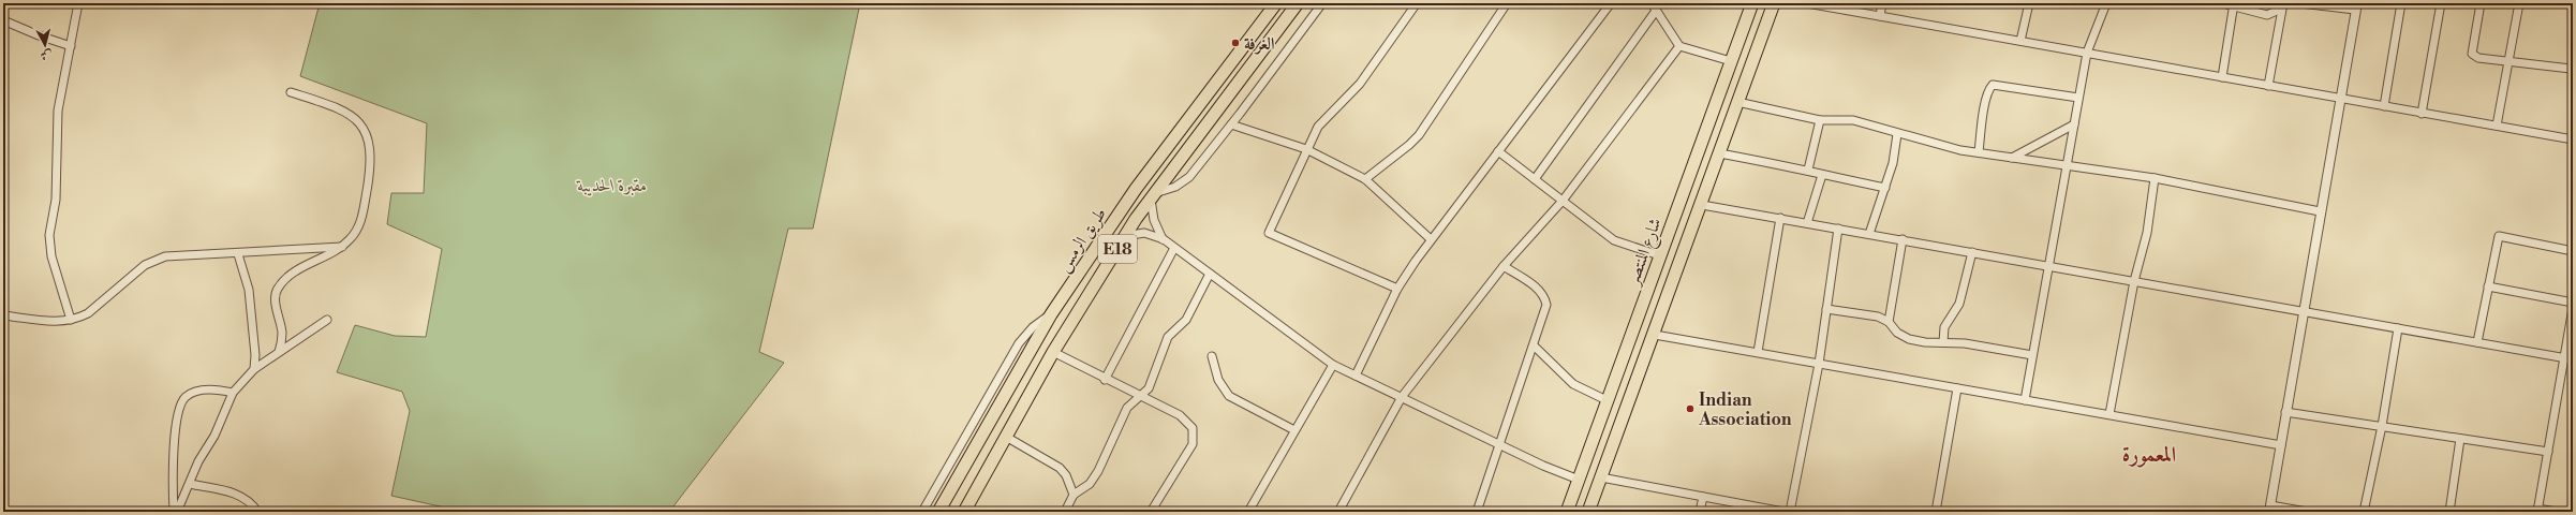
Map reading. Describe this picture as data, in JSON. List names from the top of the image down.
{
  "streets": {
    "main road": ["طريق الرمس", "E18", "شارع المنتصر"]
  },
  "districts": ["المعمورة"],
  "parks": ["مقبرة الحديبة"],
  "places": ["الغرفة", "Indian Association"],
  "north": "bottom"
}
